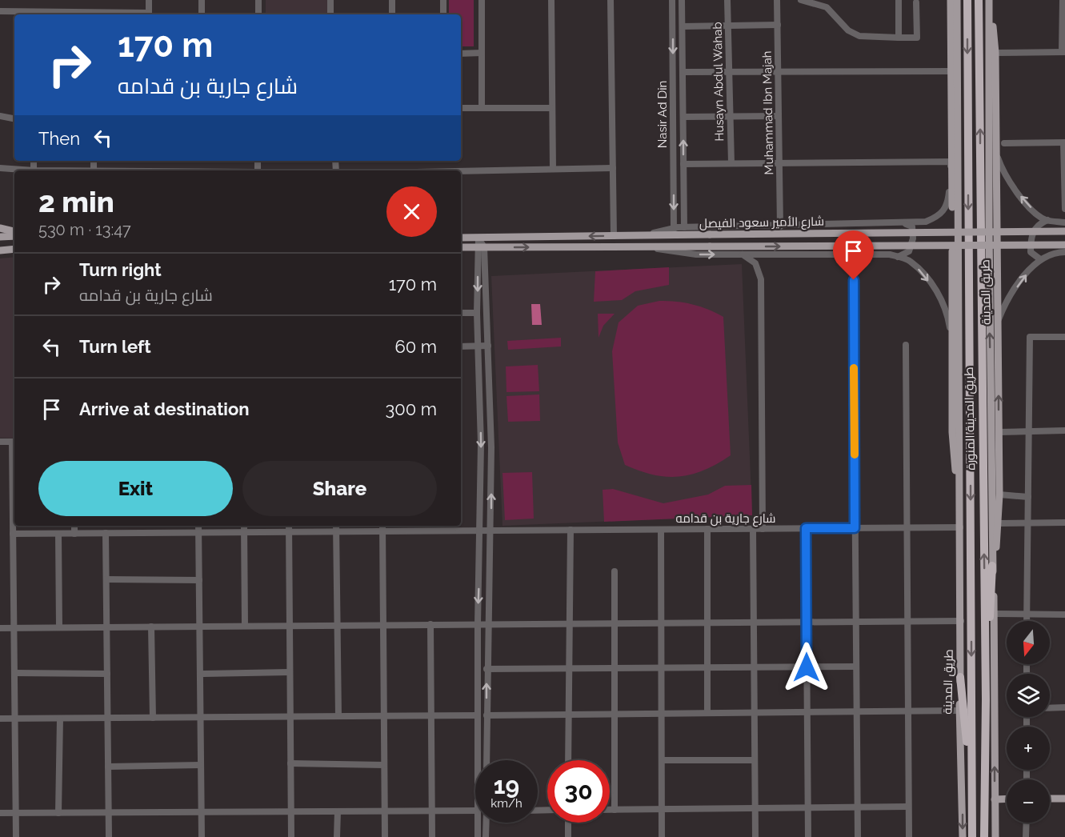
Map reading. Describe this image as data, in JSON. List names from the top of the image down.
{
  "streets": {
    "highway": ["طريق المدينة المنورة"],
    "main road": ["شارع الأمير سعود الفيصل", "طريق المدينة"],
    "street": [
      "Husayn Abdul Wahab",
      "Muhammad Ibn Majah",
      "Nasir Ad Din",
      "شارع جارية بن قدامه"
    ]
  },
  "crossings": [
    ["شارع الأمير سعود الفيصل", "طريق المدينة"],
    ["طريق المدينة", "شارع جارية بن قدامه"]
  ],
  "north": "bottom",
  "page": {
    "turn": ["170 m", "شارع جارية بن قدامه"],
    "then": "Then",
    "heading": ["2 min", "530 m · 13:47"],
    "list": [
      {
        "name": "Turn right",
        "note": "شارع جارية بن قدامه",
        "value": "170 m"
      },
      {
        "name": "Turn left",
        "value": "60 m"
      },
      {
        "name": "Arrive at destination",
        "value": "300 m"
      }
    ],
    "buttons": ["Exit", "Share"],
    "map_buttons": ["+", "−"],
    "speed": "19 km/h",
    "limit": "30"
  }
}
